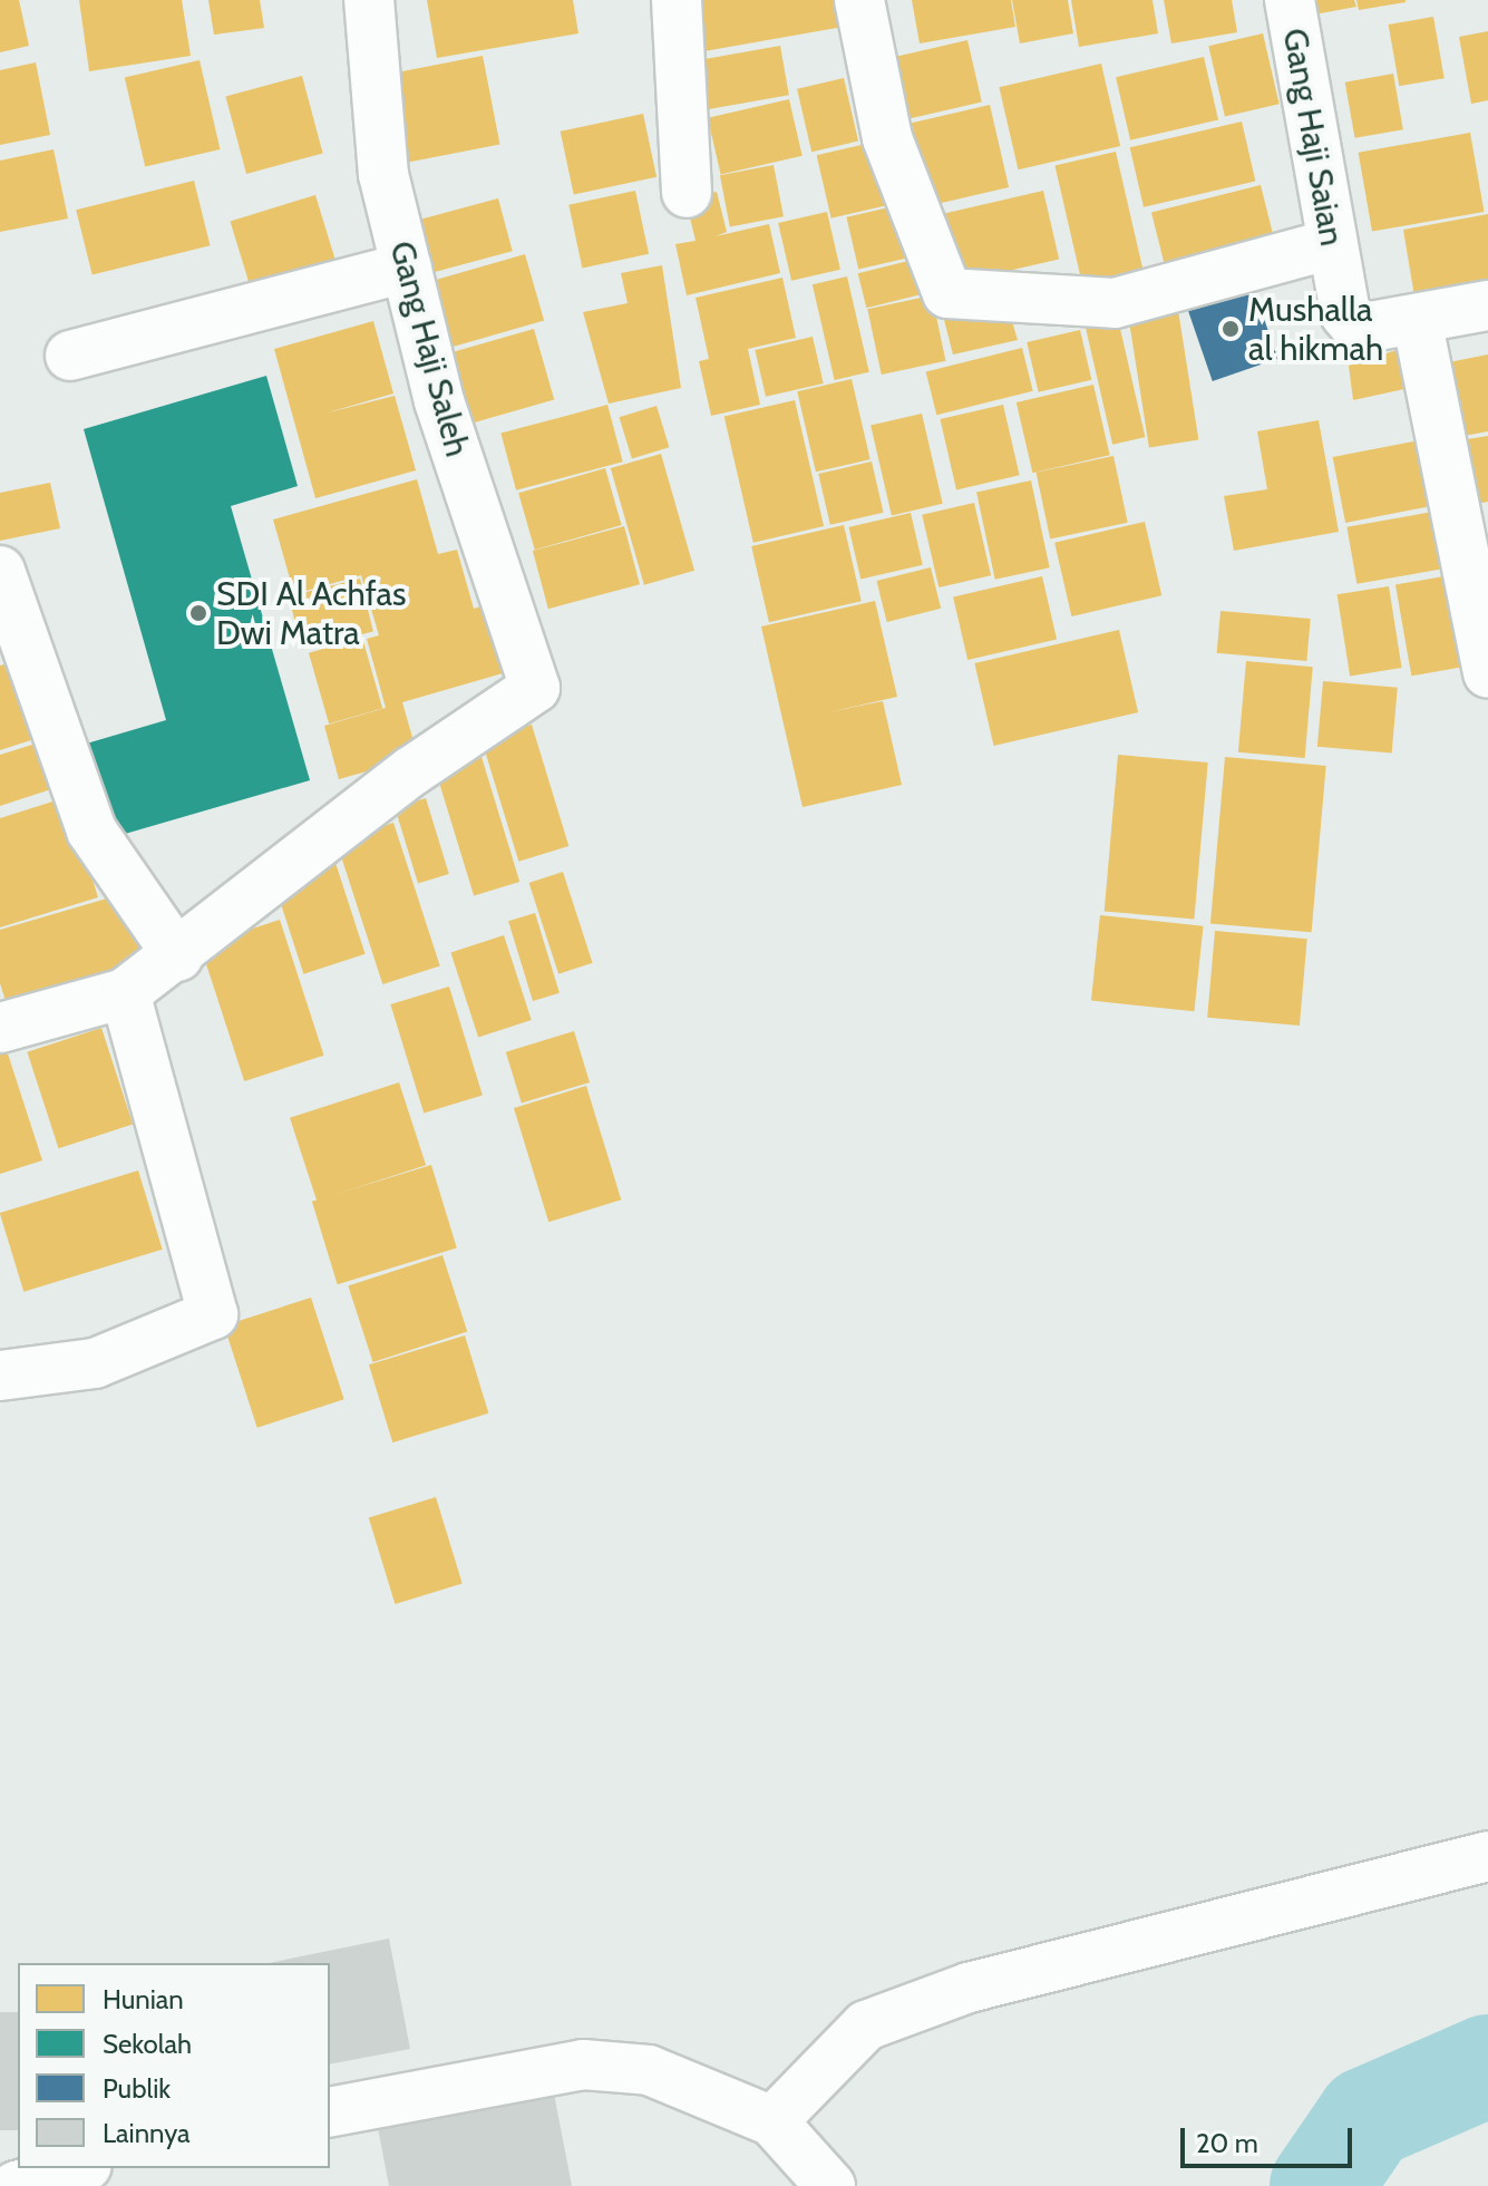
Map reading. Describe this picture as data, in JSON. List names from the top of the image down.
{
  "streets": {
    "street": ["Gang Haji Saian", "Gang Haji Saleh"]
  },
  "places": ["Mushalla al hikmah", "SDI Al Achfas Dwi Matra"],
  "legend": [
    "Hunian",
    "Sekolah",
    "Publik",
    "Lainnya"
  ],
  "scale_bar": "20 m"
}
